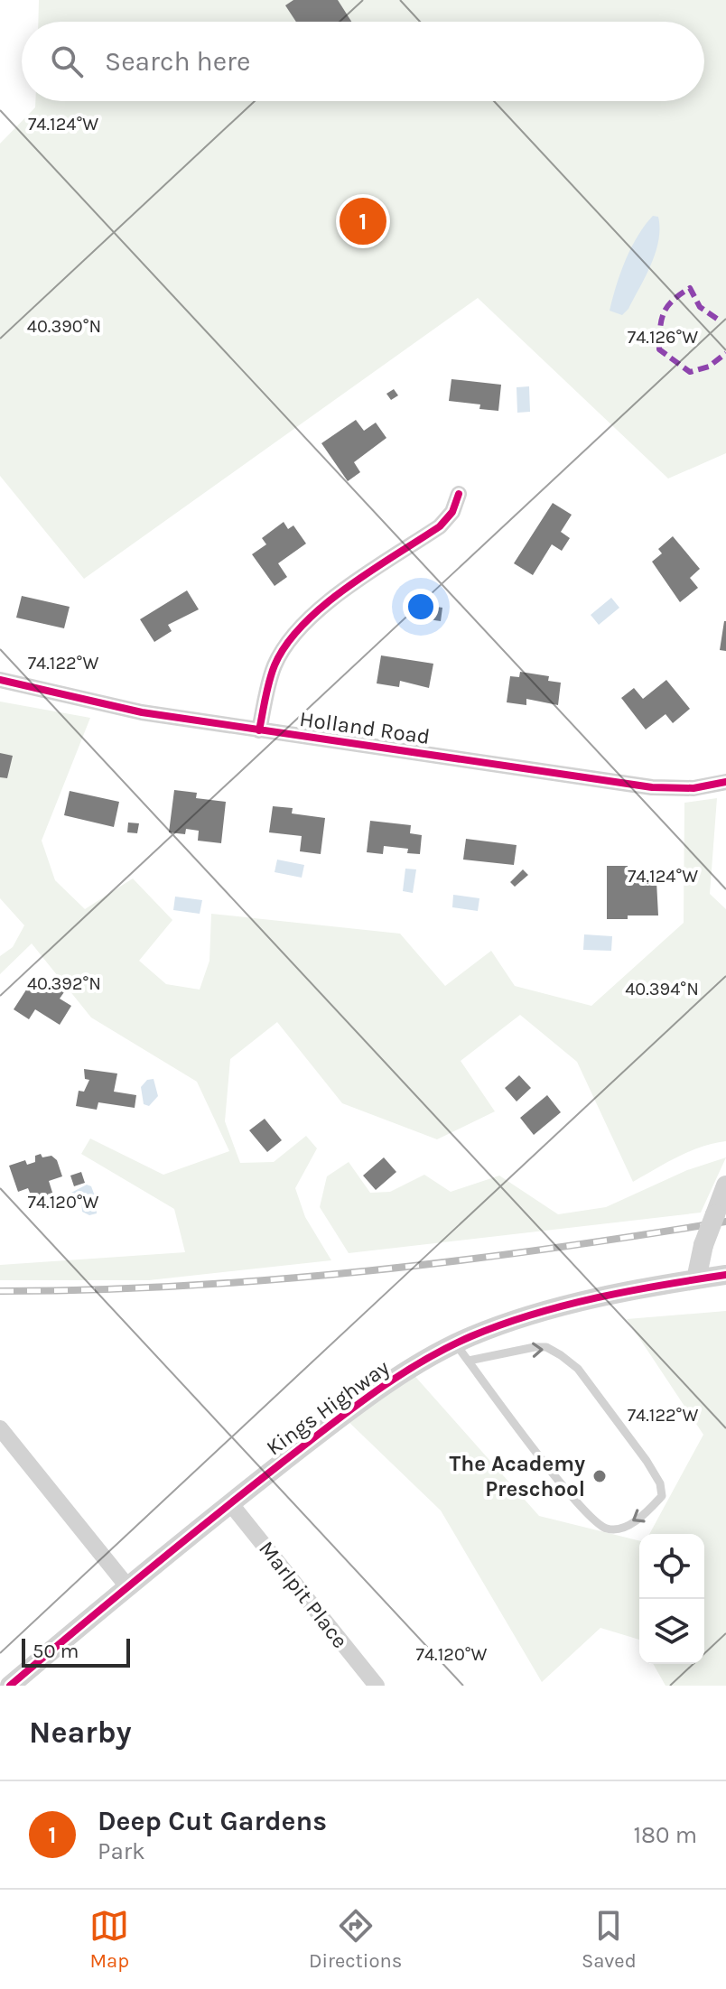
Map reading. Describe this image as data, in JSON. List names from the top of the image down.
{
  "streets": {
    "street": ["Holland Road", "Kings Highway", "Marlpit Place"]
  },
  "crossings": [
    ["Kings Highway", "Marlpit Place"]
  ],
  "places": ["The Academy Preschool"],
  "scale_bar": "50 m",
  "page": {
    "search": "Search here",
    "pins": "1",
    "scale": "50 m",
    "heading": "Nearby",
    "list": [
      {
        "mark": "1",
        "name": "Deep Cut Gardens",
        "note": "Park",
        "value": "180 m"
      }
    ],
    "nav": ["Map", "Directions", "Saved"]
  },
  "coordinates": [
    "74.124°W",
    "40.390°N",
    "74.126°W",
    "74.122°W",
    "40.392°N",
    "40.394°N",
    "74.120°W"
  ]
}
